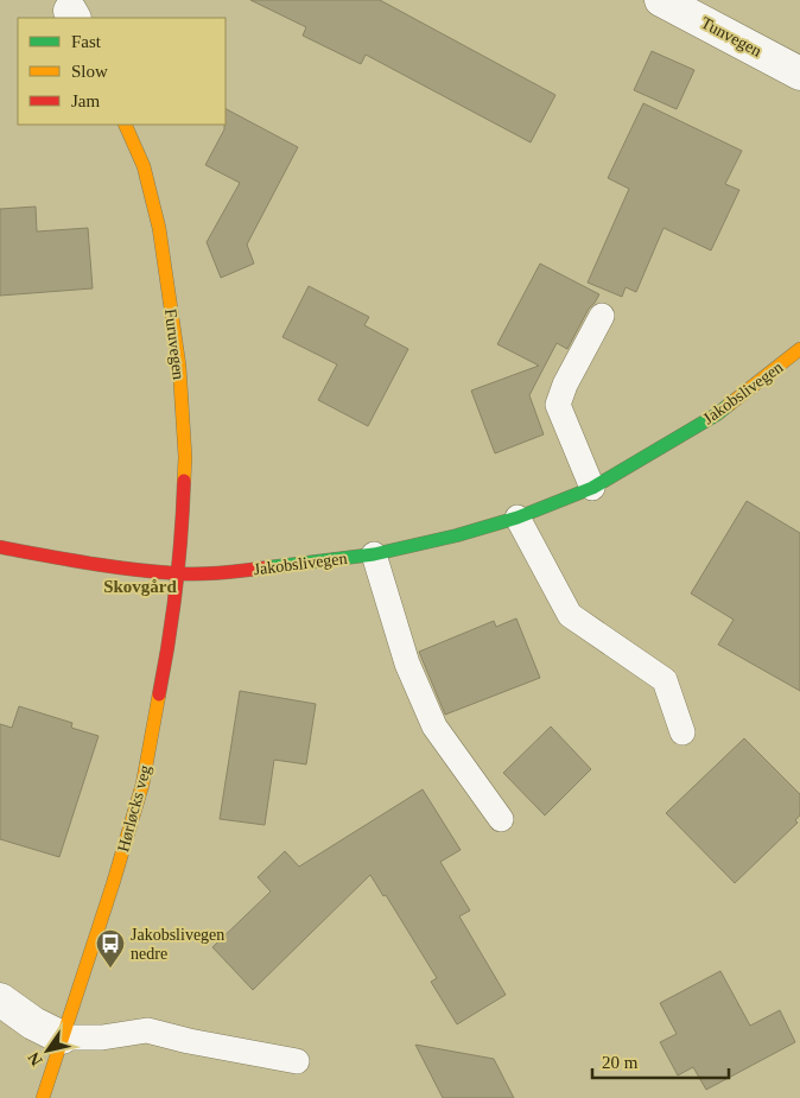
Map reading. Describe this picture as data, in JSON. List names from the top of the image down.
{
  "streets": {
    "street": [
      "Tunvegen",
      "Furuvegen",
      "Jakobslivegen",
      "Hørløcks veg"
    ]
  },
  "crossings": [
    ["Furuvegen", "Jakobslivegen"],
    ["Furuvegen", "Hørløcks veg"],
    ["Jakobslivegen", "Hørløcks veg"]
  ],
  "districts": ["Skovgård"],
  "places": {
    "bus stop": ["Jakobslivegen nedre"]
  },
  "legend": ["Fast", "Slow", "Jam"],
  "scale_bar": "20 m",
  "north": "bottom left"
}
